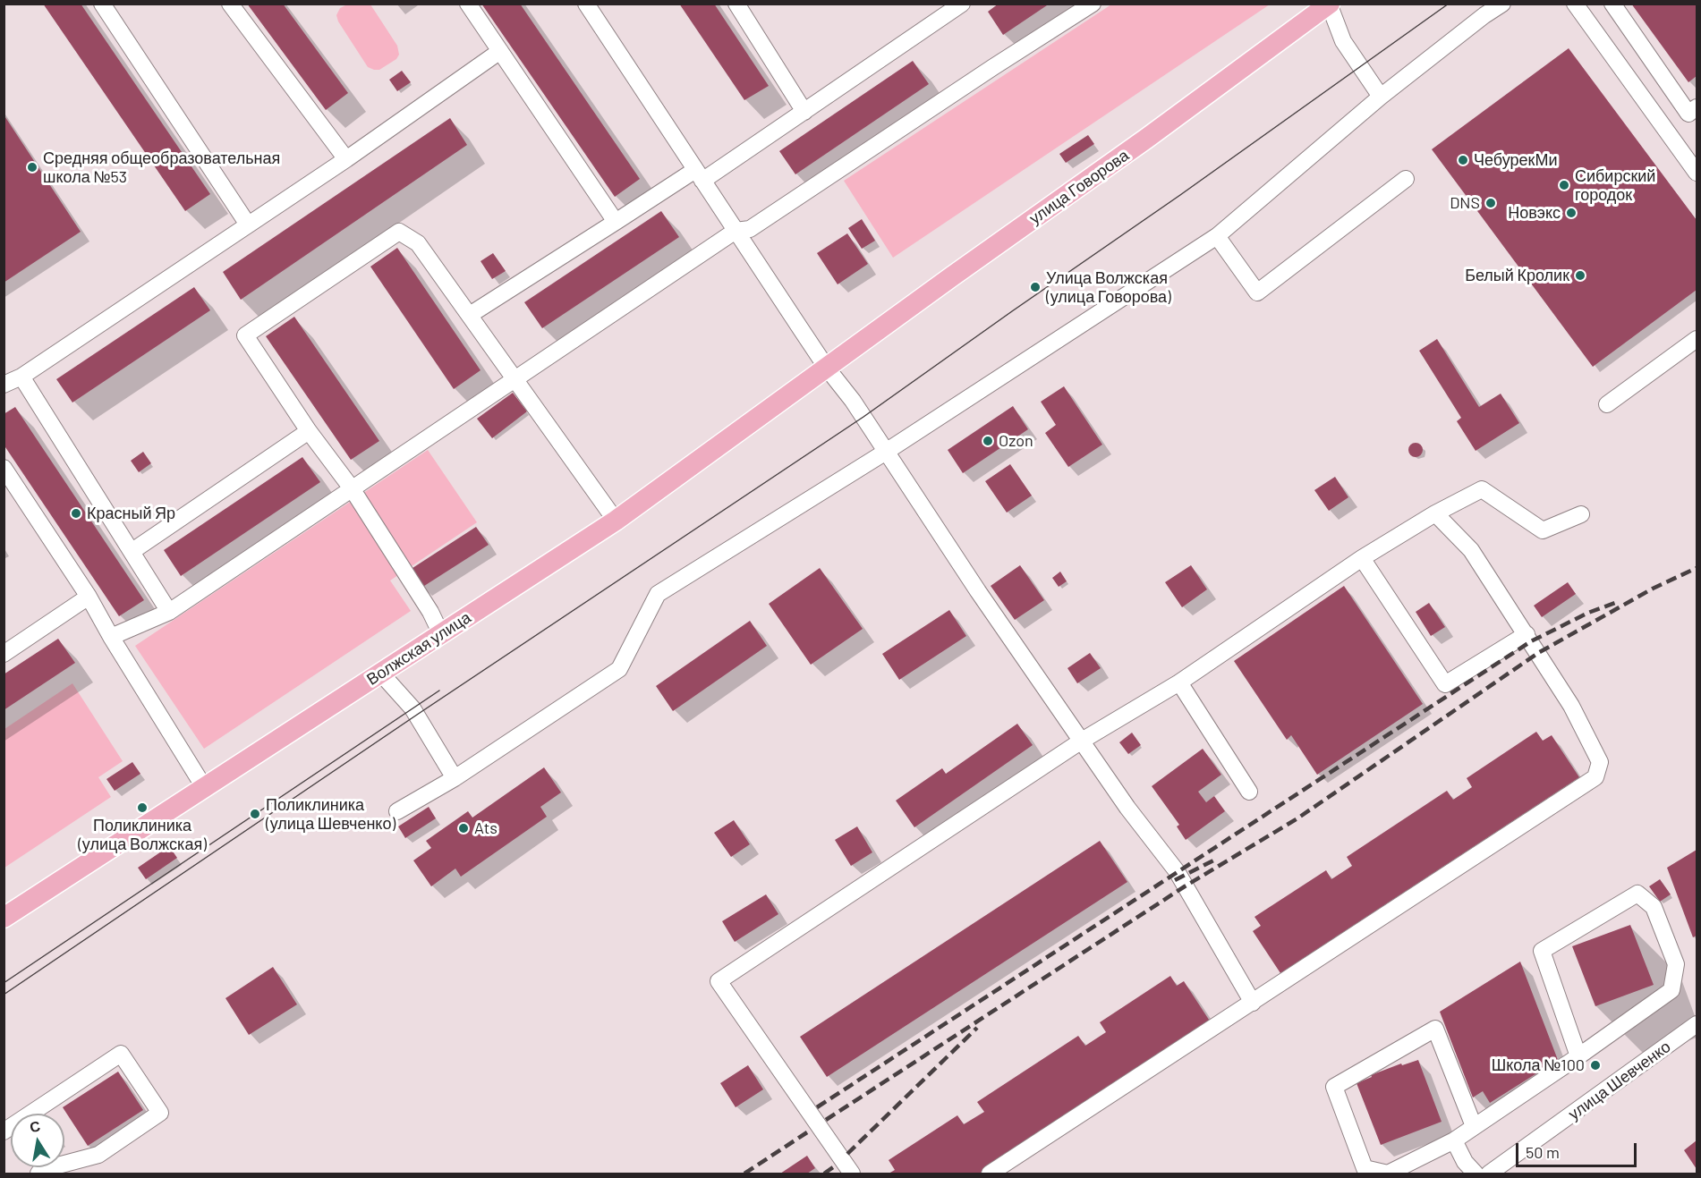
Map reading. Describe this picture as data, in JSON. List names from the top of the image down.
{
  "streets": {
    "main road": ["улица Говорова", "Волжская улица"],
    "street": ["улица Шевченко"]
  },
  "crossings": [
    ["улица Говорова", "Волжская улица"]
  ],
  "places": [
    "ЧебурекМи",
    "Средняя общеобразовательная школа №53",
    "Сибирский городок",
    "DNS",
    "Новэкс",
    "Белый Кролик",
    "Улица Волжская (улица Говорова)",
    "Ozon",
    "Красный Яр",
    "Поликлиника (улица Волжская)",
    "Поликлиника (улица Шевченко)",
    "Ats",
    "Школа №100"
  ],
  "scale_bar": "50 m",
  "north": "top"
}
